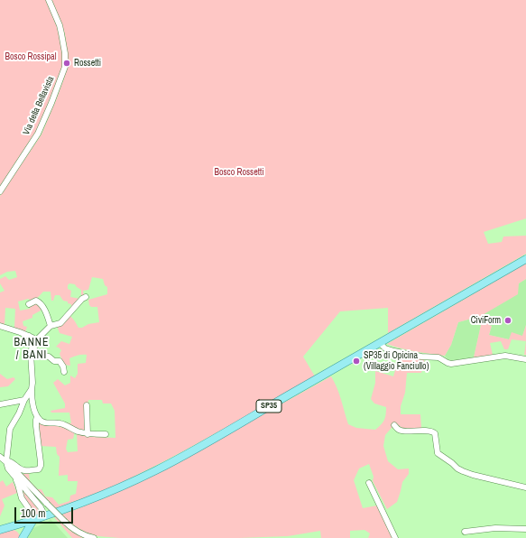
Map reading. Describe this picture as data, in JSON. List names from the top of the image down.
{
  "streets": {
    "main road": ["SP35"],
    "street": ["Via della Bellavista"]
  },
  "districts": ["BANNE / BANI"],
  "parks": ["Bosco Rossipal", "Bosco Rossetti"],
  "places": ["Rossetti", "CiviForm", "SP35 di Opicina (Villaggio Fanciullo)"],
  "scale_bar": "100 m"
}
